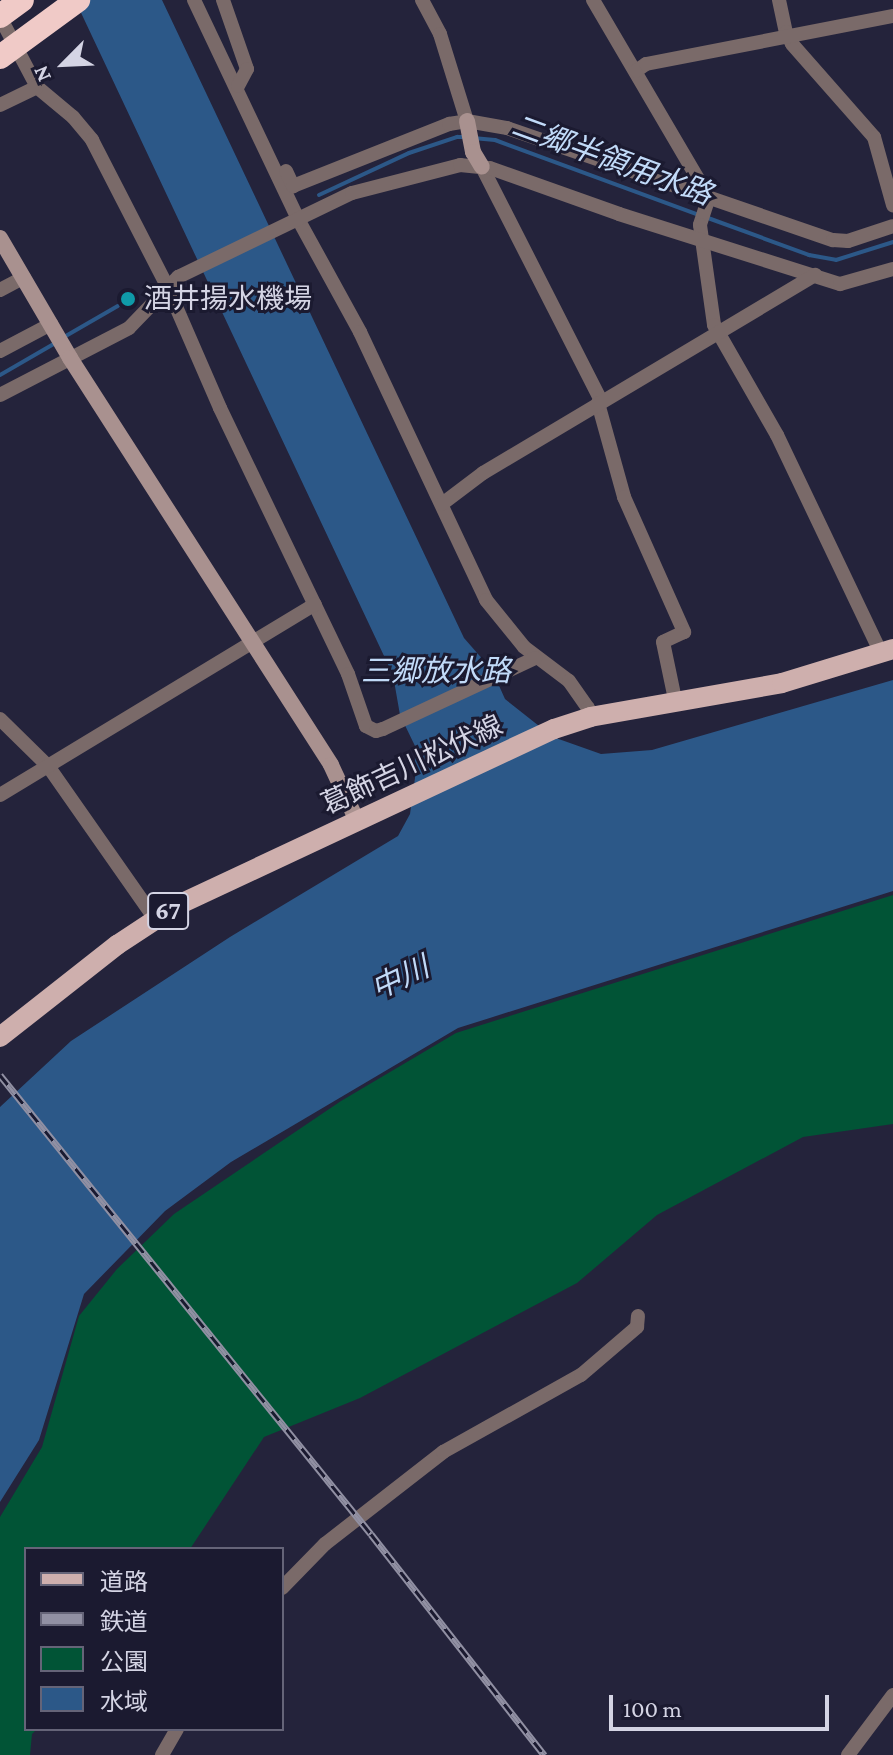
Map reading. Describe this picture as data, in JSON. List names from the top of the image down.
{
  "streets": {
    "main road": ["葛飾吉川松伏線", "67"]
  },
  "water": ["二郷半領用水路", "三郷放水路", "中川"],
  "places": ["酒井揚水機場"],
  "legend": [
    "道路",
    "鉄道",
    "公園",
    "水域"
  ],
  "scale_bar": "100 m",
  "north": "bottom left"
}
